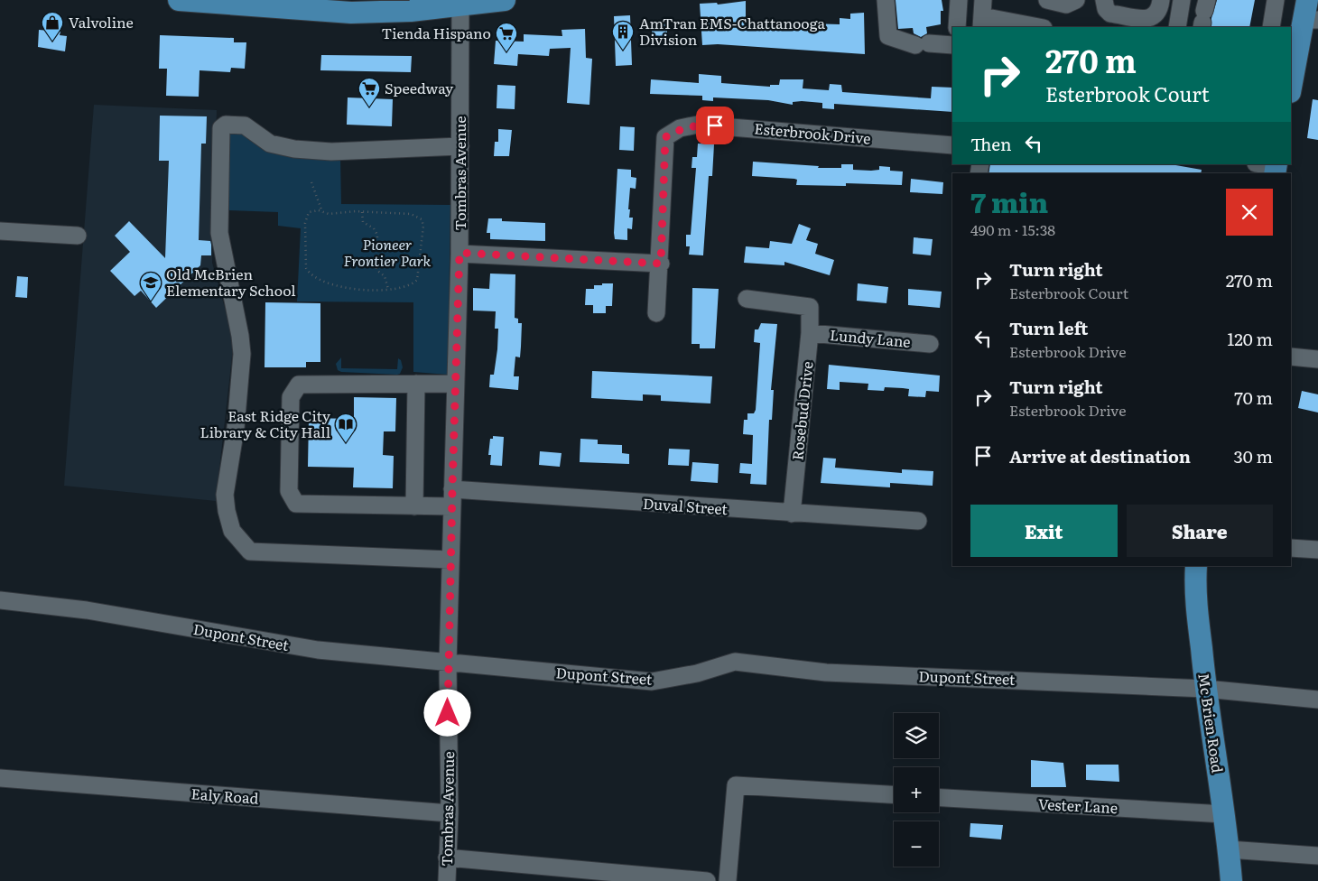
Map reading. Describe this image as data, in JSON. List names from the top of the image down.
{
  "streets": {
    "main road": ["Mc Brien Road"],
    "street": [
      "Esterbrook Drive",
      "Tombras Avenue",
      "Lundy Lane",
      "Rosebud Drive",
      "Duval Street",
      "Dupont Street",
      "Ealy Road",
      "Vester Lane"
    ]
  },
  "crossings": [
    ["Tombras Avenue", "Duval Street"],
    ["Tombras Avenue", "Dupont Street"],
    ["Tombras Avenue", "Ealy Road"],
    ["Lundy Lane", "Rosebud Drive"],
    ["Rosebud Drive", "Duval Street"],
    ["Dupont Street", "Mc Brien Road"],
    ["Mc Brien Road", "Vester Lane"]
  ],
  "parks": ["Pioneer Frontier Park"],
  "places": {
    "shop": ["Valvoline"],
    "building": ["AmTran EMS-Chattanooga Division"],
    "supermarket": ["Tienda Hispano", "Speedway"],
    "school or university": ["Old McBrien Elementary School"],
    "library": ["East Ridge City Library & City Hall"]
  },
  "page": {
    "turn": ["270 m", "Esterbrook Court"],
    "then": "Then",
    "heading": ["7 min", "490 m · 15:38"],
    "list": [
      {
        "name": "Turn right",
        "note": "Esterbrook Court",
        "value": "270 m"
      },
      {
        "name": "Turn left",
        "note": "Esterbrook Drive",
        "value": "120 m"
      },
      {
        "name": "Turn right",
        "note": "Esterbrook Drive",
        "value": "70 m"
      },
      {
        "name": "Arrive at destination",
        "value": "30 m"
      }
    ],
    "buttons": ["Exit", "Share"],
    "map_buttons": ["+", "−"]
  }
}
